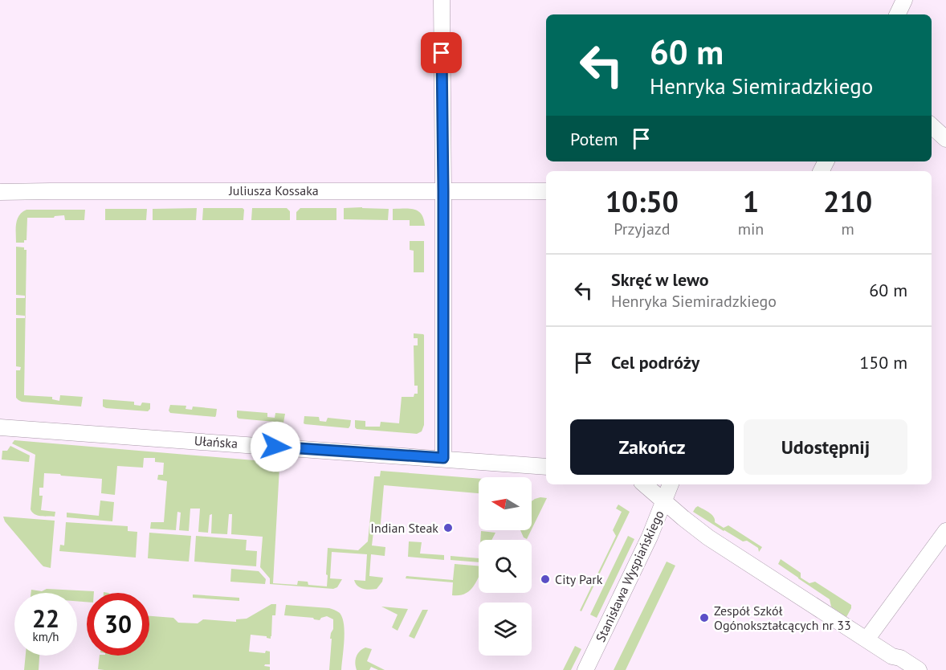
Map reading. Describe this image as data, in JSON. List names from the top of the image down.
{
  "streets": {
    "street": ["Juliusza Kossaka", "Ułańska", "Stanisława Wyspiańskiego"]
  },
  "places": ["Indian Steak", "City Park", "Zespół Szkół Ogónokształcących nr 33"],
  "north": "left",
  "page": {
    "turn": ["60 m", "Henryka Siemiradzkiego"],
    "then": "Potem",
    "eta": [
      "10:50",
      "Przyjazd",
      "1",
      "min",
      "210",
      "m"
    ],
    "list": [
      {
        "name": "Skręć w lewo",
        "note": "Henryka Siemiradzkiego",
        "value": "60 m"
      },
      {
        "name": "Cel podróży",
        "value": "150 m"
      }
    ],
    "buttons": ["Zakończ", "Udostępnij"],
    "speed": "22 km/h",
    "limit": "30"
  }
}
